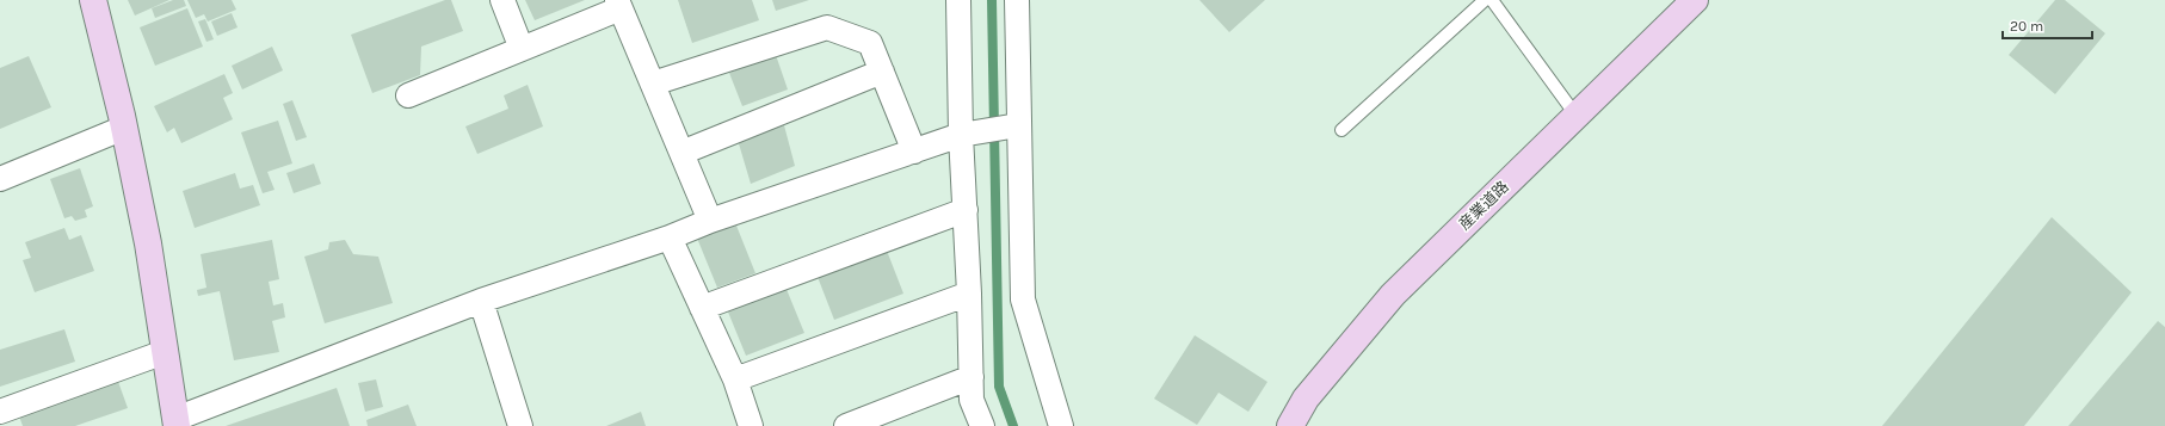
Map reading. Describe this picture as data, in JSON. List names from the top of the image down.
{
  "streets": {
    "street": ["産業道路"]
  },
  "scale_bar": "20 m"
}
